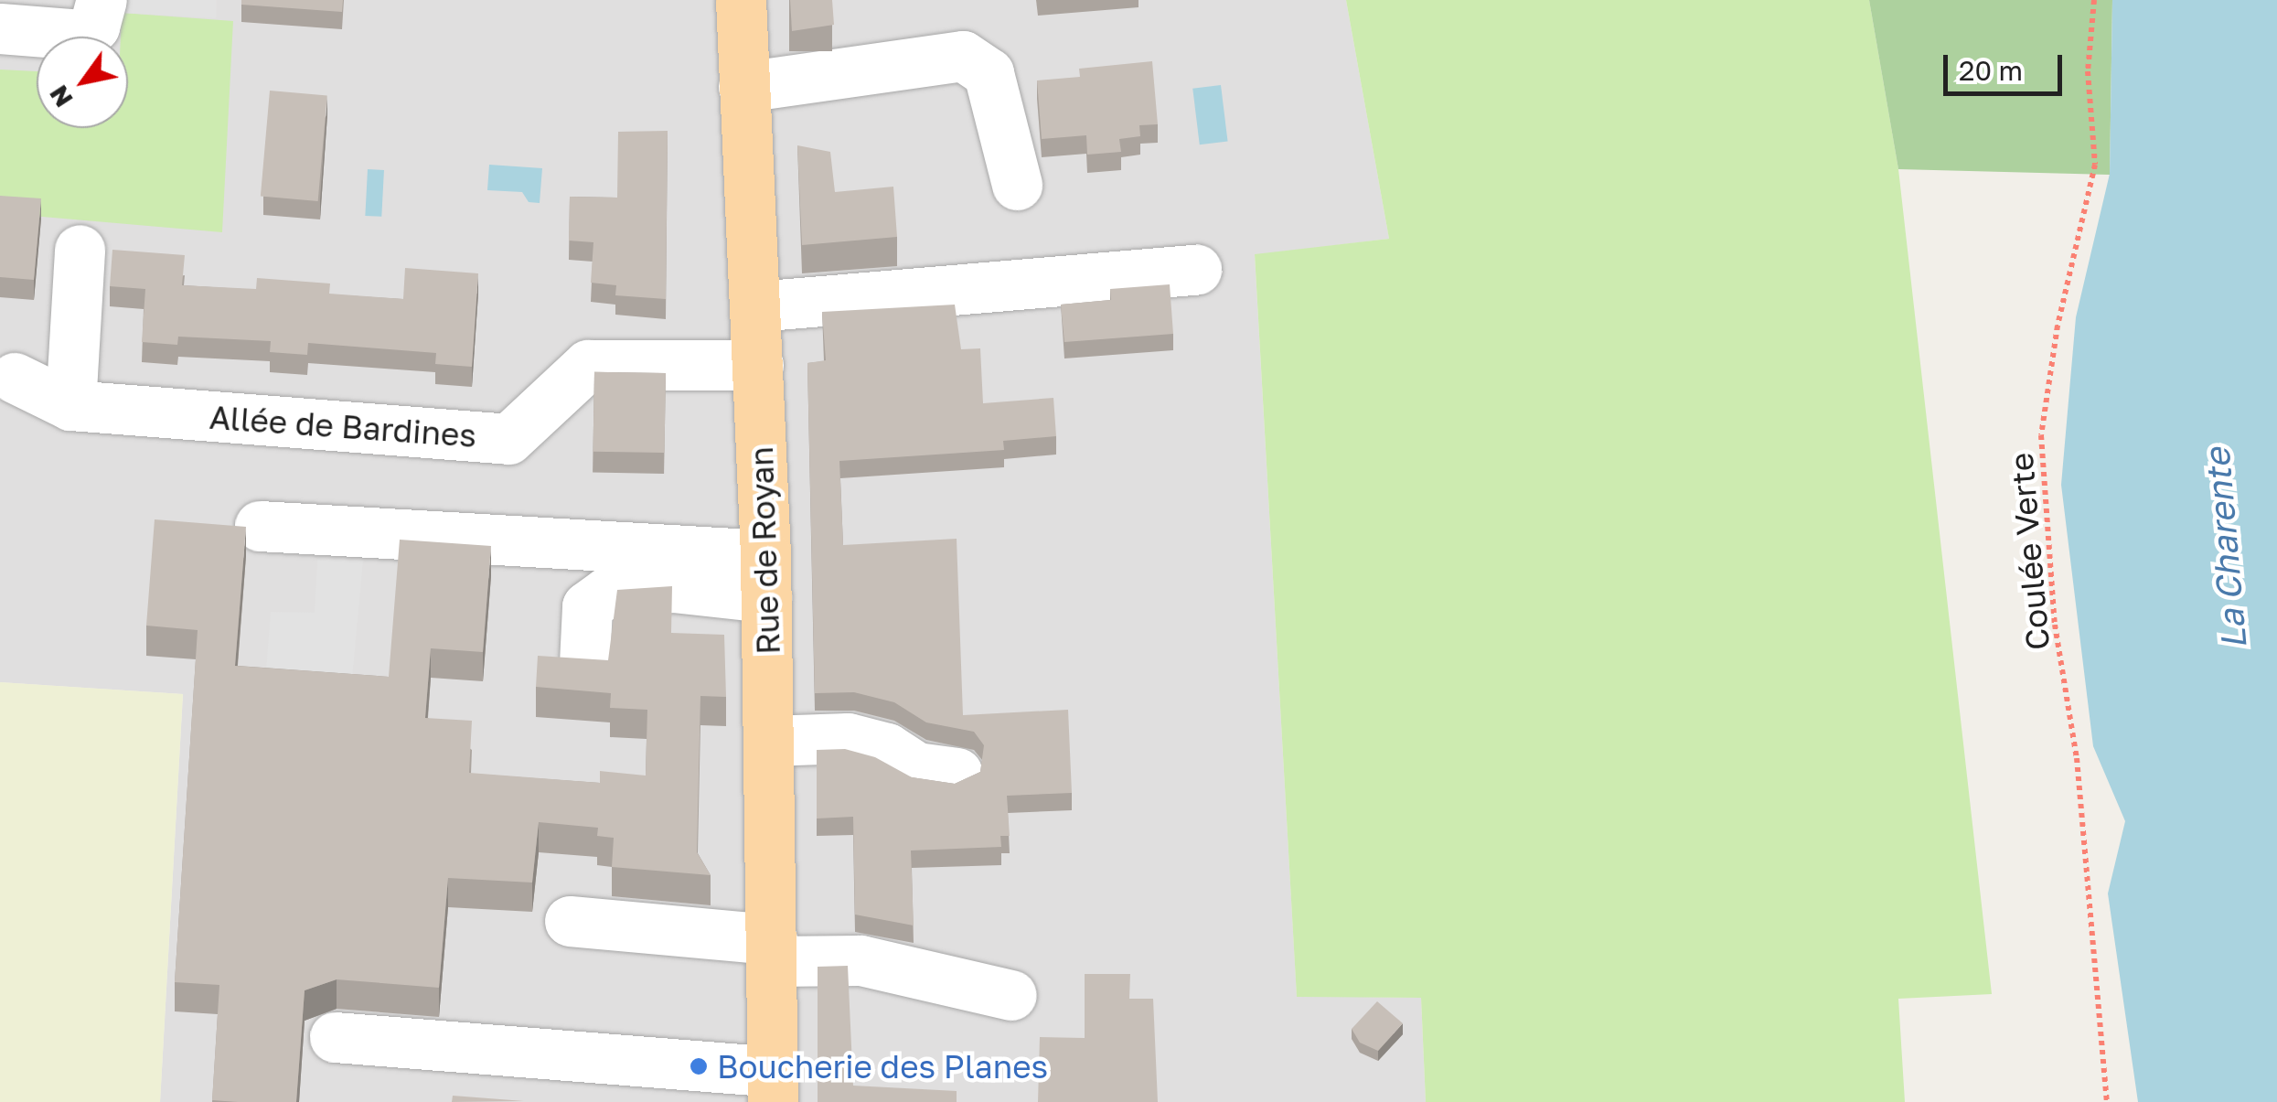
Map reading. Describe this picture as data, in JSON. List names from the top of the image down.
{
  "streets": {
    "main road": ["Rue de Royan"],
    "street": ["Allée de Bardines"],
    "path": ["Coulée Verte"]
  },
  "crossings": [
    ["Allée de Bardines", "Rue de Royan"]
  ],
  "water": ["La Charente"],
  "places": ["Boucherie des Planes"],
  "scale_bar": "20 m",
  "north": "bottom left"
}
